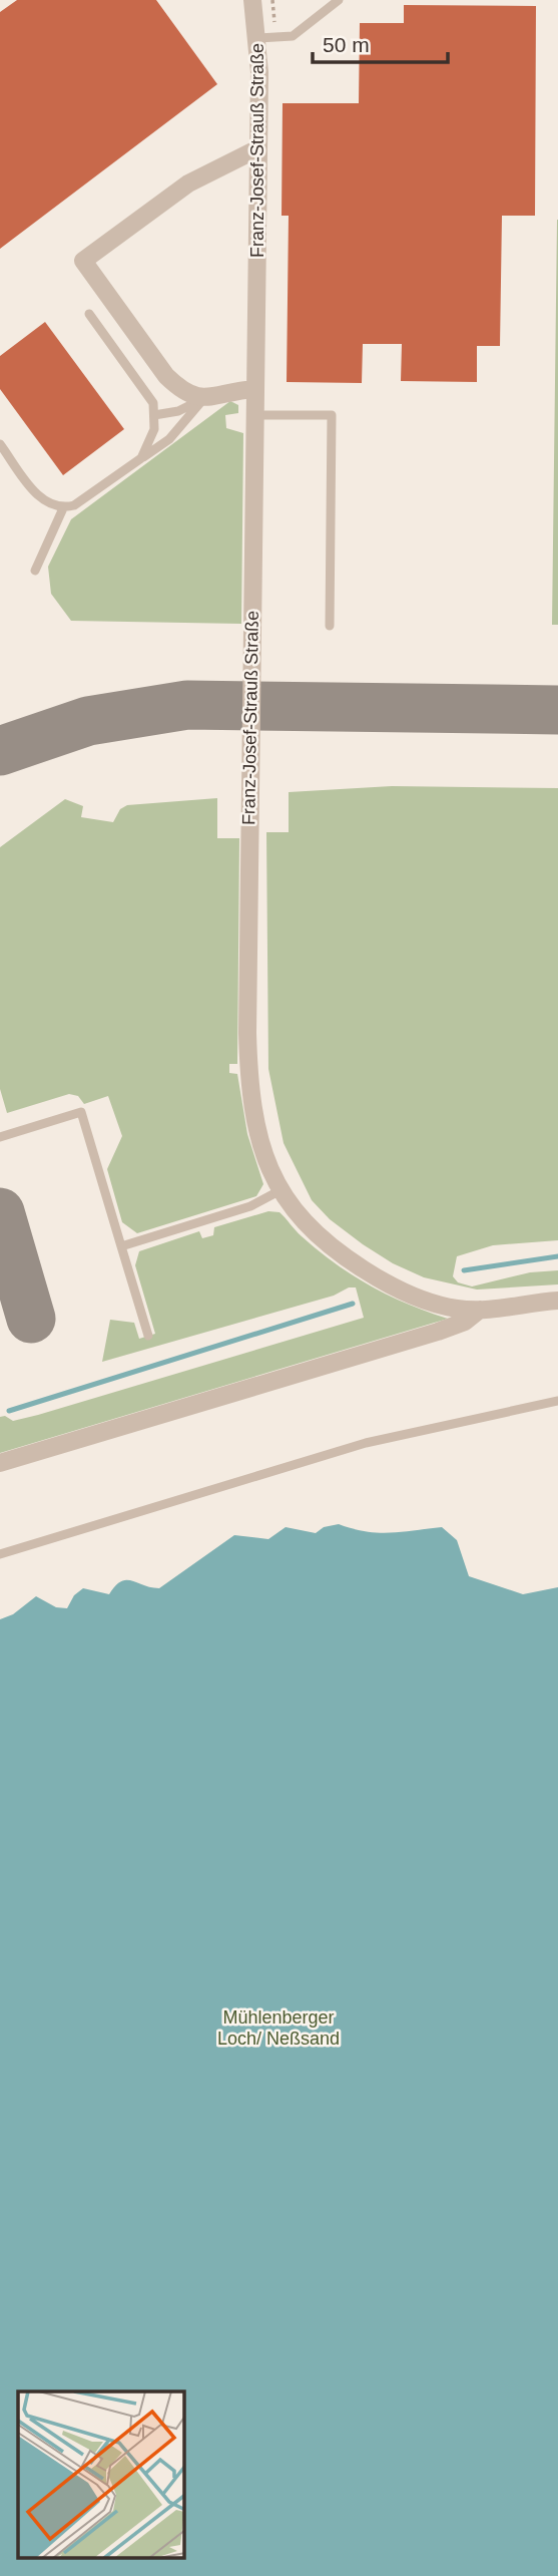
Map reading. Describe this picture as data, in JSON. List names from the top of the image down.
{
  "streets": {
    "street": ["Franz-Josef-Strauß Straße"]
  },
  "parks": ["Mühlenberger Loch/ Neßsand"],
  "scale_bar": "50 m"
}
